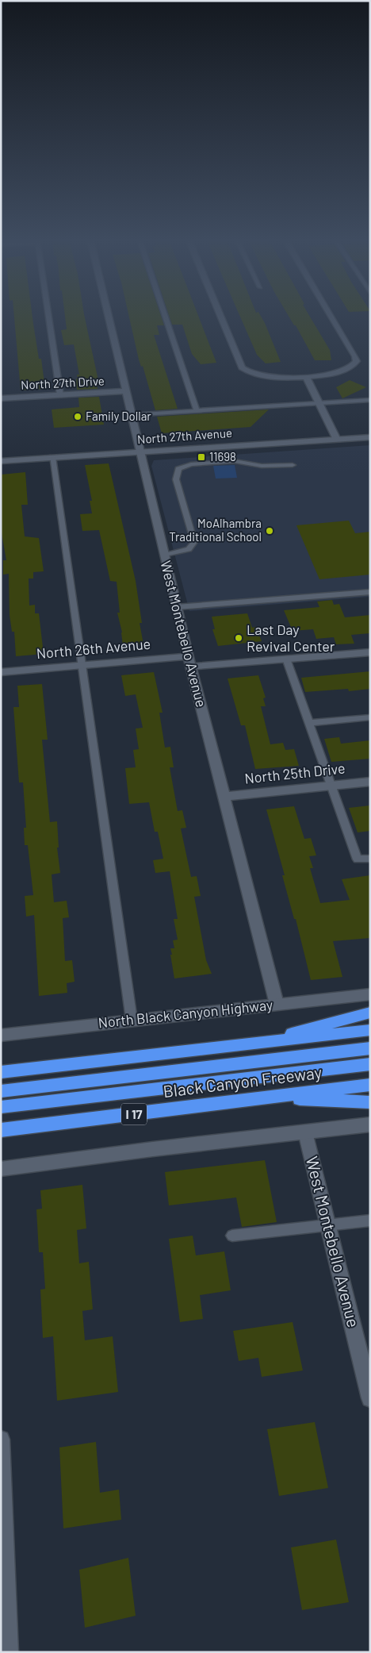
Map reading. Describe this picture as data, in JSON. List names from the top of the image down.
{
  "streets": {
    "highway": ["Black Canyon Freeway", "I 17"],
    "street": [
      "North 27th Drive",
      "North 27th Avenue",
      "West Montebello Avenue",
      "North 26th Avenue",
      "North 25th Drive",
      "North Black Canyon Highway"
    ]
  },
  "crossings": [
    ["North 27th Drive", "West Montebello Avenue"],
    ["North 27th Avenue", "West Montebello Avenue"],
    ["West Montebello Avenue", "North 26th Avenue"],
    ["West Montebello Avenue", "North 25th Drive"],
    ["West Montebello Avenue", "North Black Canyon Highway"]
  ],
  "places": {
    "other": ["Family Dollar", "MoAlhambra Traditional School", "Last Day Revival Center"],
    "transit": ["11698"]
  }
}
